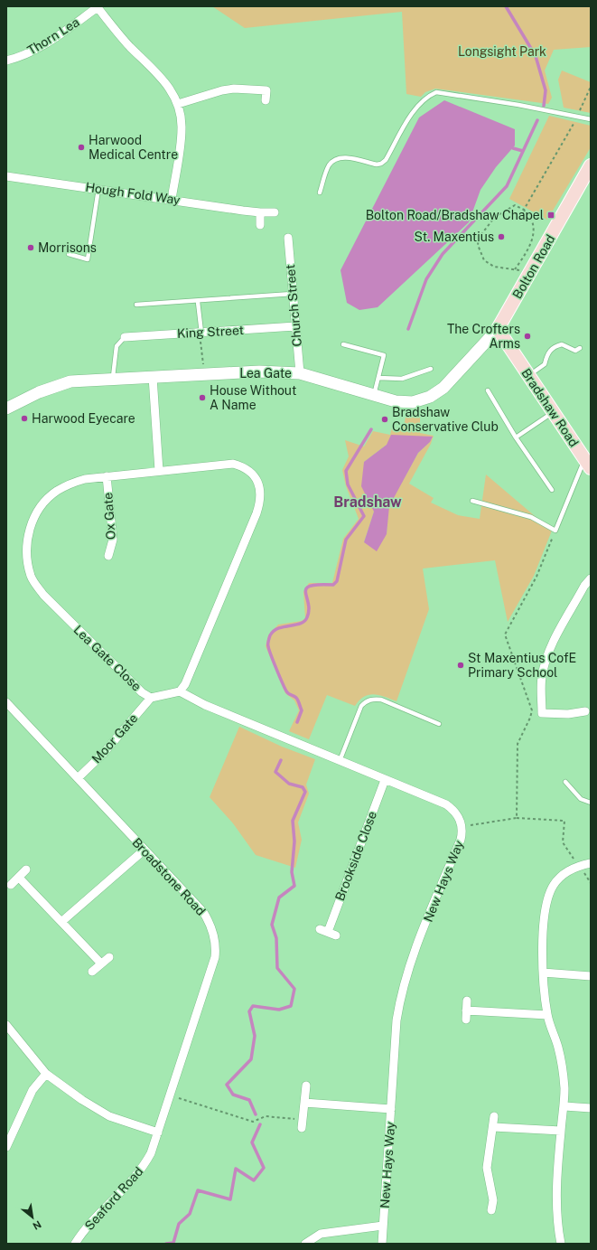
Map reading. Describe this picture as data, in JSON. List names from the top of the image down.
{
  "streets": {
    "main road": ["Bolton Road", "Lea Gate", "Bradshaw Road"],
    "street": [
      "Thorn Lea",
      "Hough Fold Way",
      "Church Street",
      "King Street",
      "Ox Gate",
      "Lea Gate Close",
      "Moor Gate",
      "Brookside Close",
      "Broadstone Road",
      "New Hays Way",
      "Seaford Road"
    ]
  },
  "crossings": [
    ["Bolton Road", "Lea Gate"],
    ["Bolton Road", "Bradshaw Road"],
    ["Church Street", "King Street"],
    ["Church Street", "Lea Gate"],
    ["Lea Gate", "Bradshaw Road"],
    ["Ox Gate", "Lea Gate Close"],
    ["Lea Gate Close", "Moor Gate"],
    ["Lea Gate Close", "New Hays Way"],
    ["Moor Gate", "Broadstone Road"],
    ["Brookside Close", "New Hays Way"],
    ["Broadstone Road", "Seaford Road"]
  ],
  "districts": ["Bradshaw"],
  "parks": ["Longsight Park"],
  "places": {
    "other": [
      "Harwood Medical Centre",
      "St. Maxentius",
      "Morrisons",
      "The Crofters Arms",
      "House Without A Name",
      "Harwood Eyecare",
      "Bradshaw Conservative Club",
      "St Maxentius CofE Primary School"
    ],
    "transit": ["Bolton Road/Bradshaw Chapel"]
  },
  "north": "bottom right"
}
